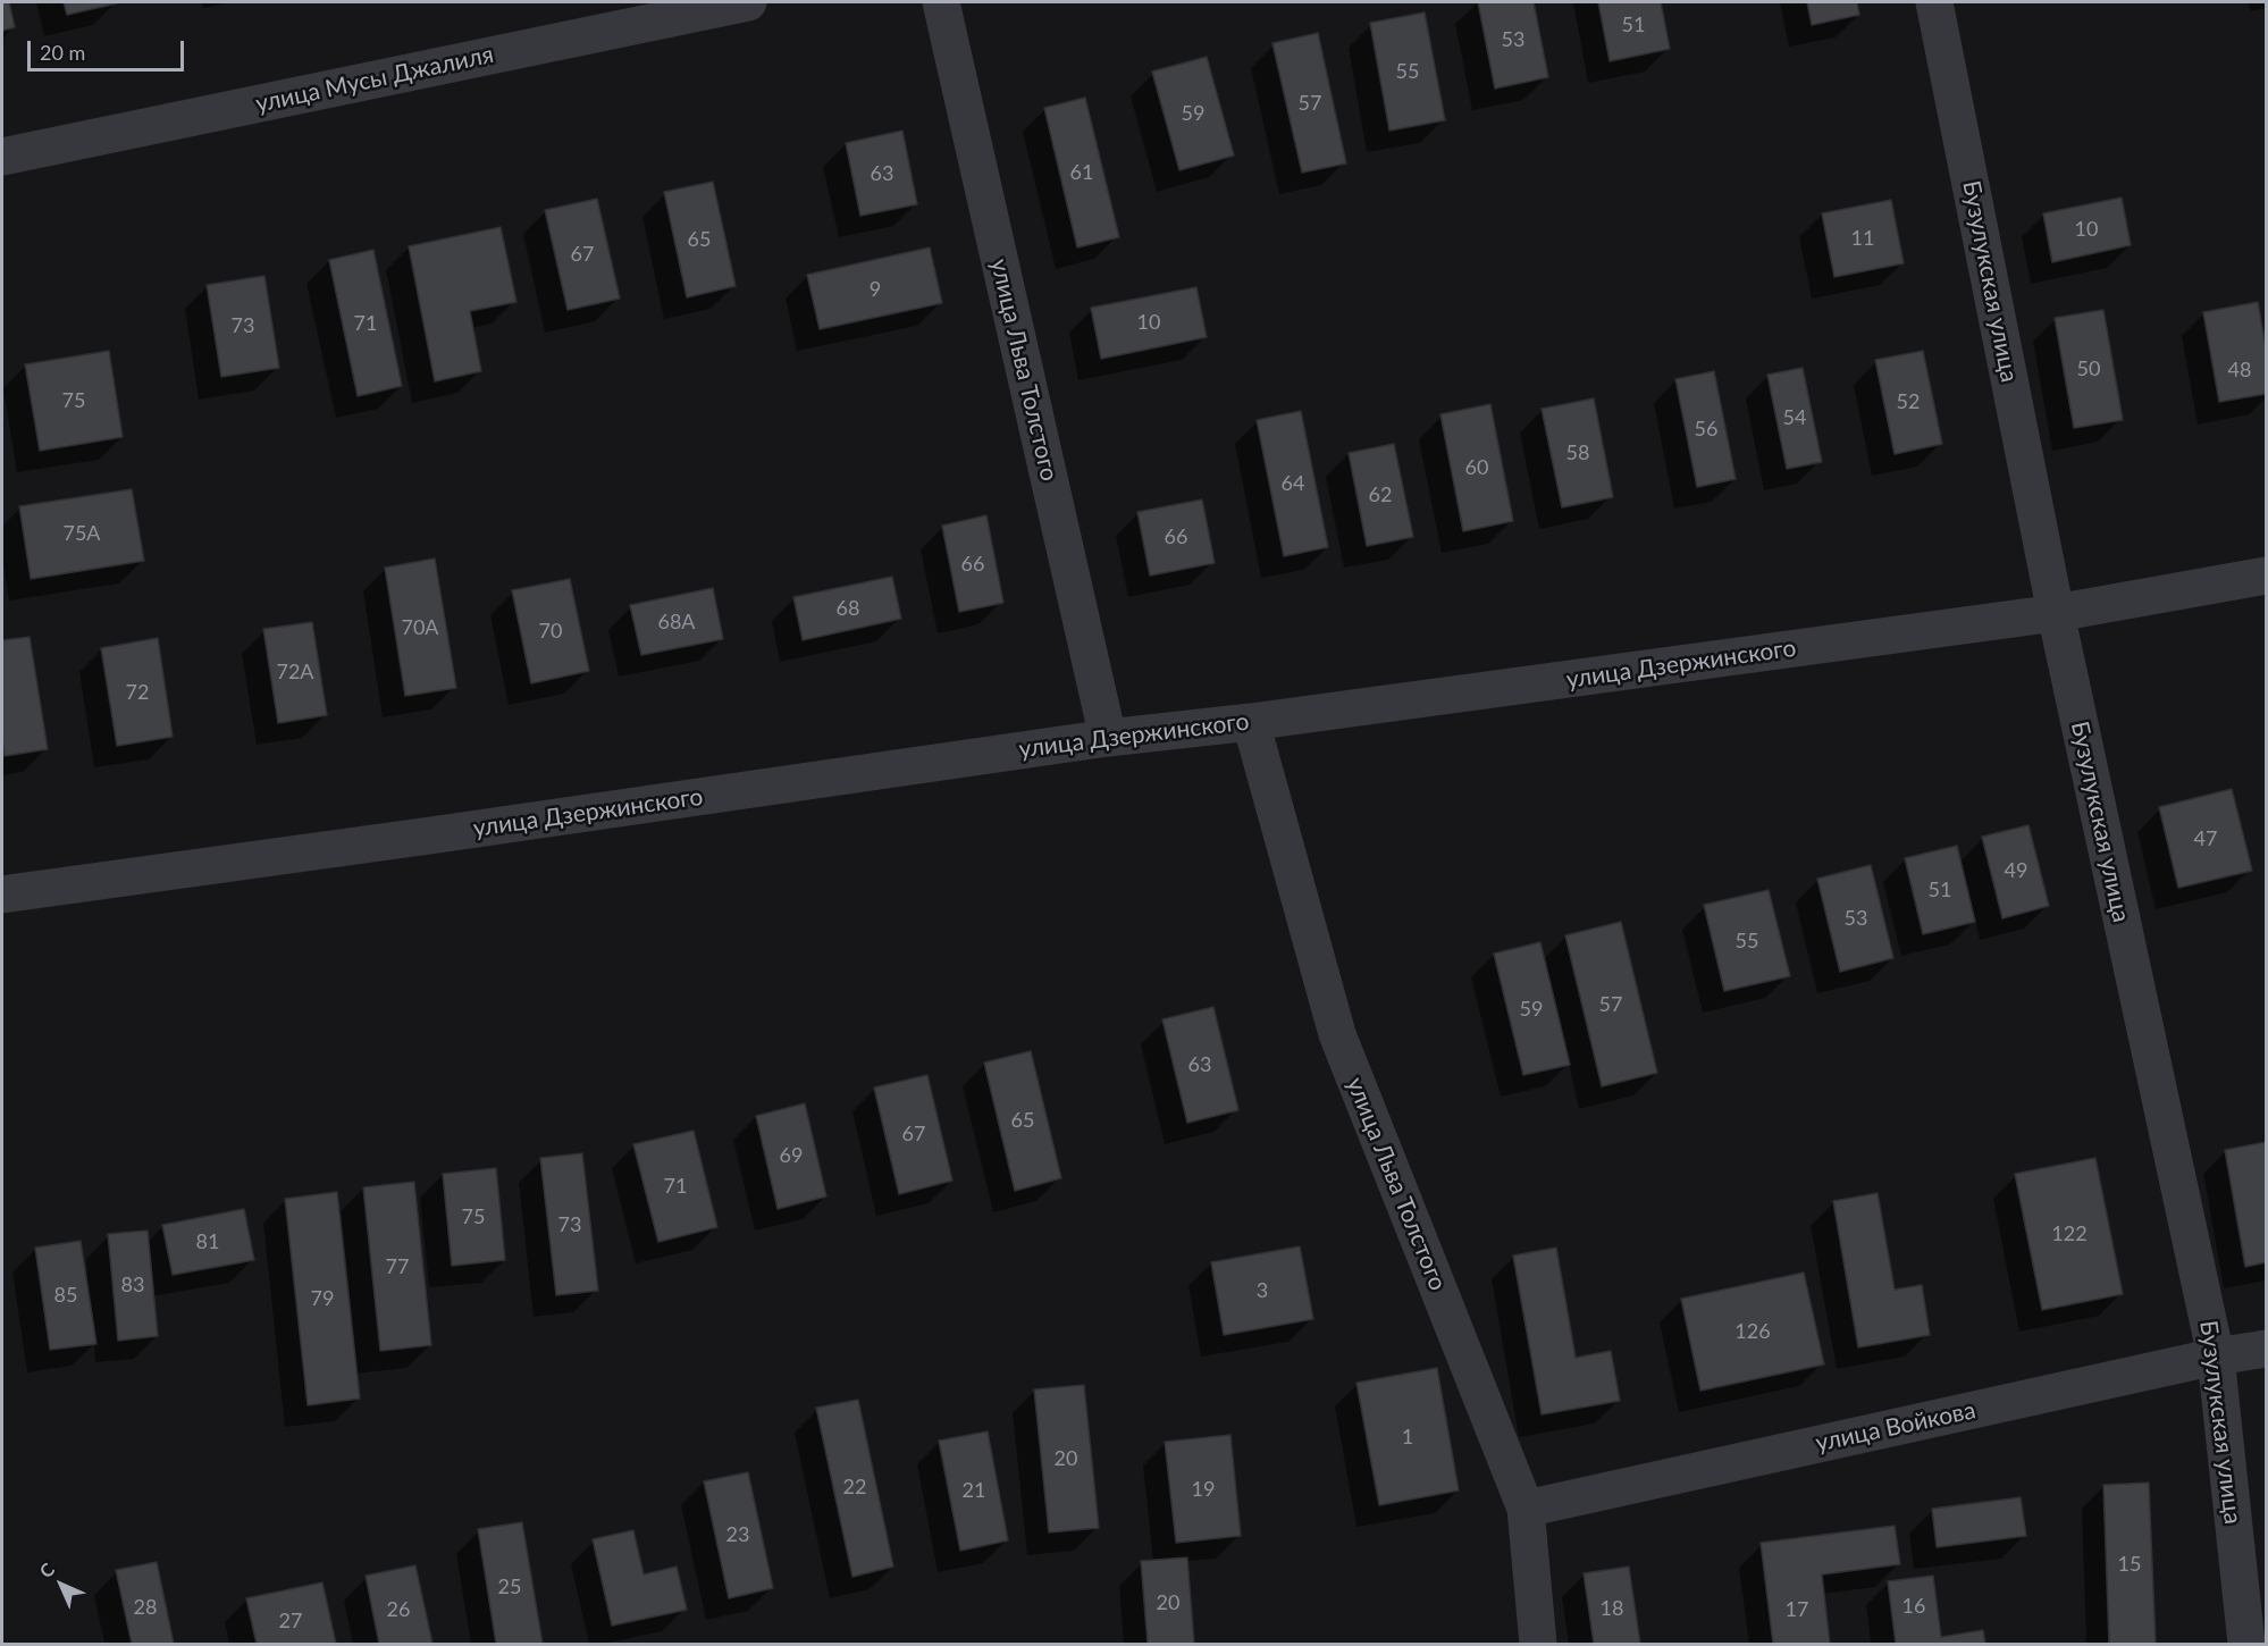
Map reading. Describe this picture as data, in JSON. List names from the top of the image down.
{
  "streets": {
    "street": [
      "улица Мусы Джалиля",
      "Бузулукская улица",
      "улица Льва Толстого",
      "улица Дзержинского",
      "улица Войкова"
    ]
  },
  "crossings": [
    ["Бузулукская улица", "улица Дзержинского"],
    ["Бузулукская улица", "улица Войкова"],
    ["улица Льва Толстого", "улица Дзержинского"],
    ["улица Льва Толстого", "улица Войкова"]
  ],
  "house_numbers": [
    "51",
    "53",
    "55",
    "57",
    "59",
    "61",
    "63",
    "10",
    "11",
    "65",
    "67",
    "9",
    "10",
    "71",
    "73",
    "50",
    "48",
    "75",
    "52",
    "54",
    "56",
    "58",
    "60",
    "64",
    "62",
    "75А",
    "66",
    "66",
    "68",
    "68А",
    "70А",
    "70",
    "72А",
    "72",
    "47",
    "49",
    "51",
    "53",
    "55",
    "57",
    "59",
    "63",
    "65",
    "67",
    "69",
    "71",
    "75",
    "73",
    "122",
    "81",
    "77",
    "83",
    "3",
    "85",
    "79",
    "126",
    "1",
    "20",
    "22",
    "19",
    "21",
    "23",
    "15",
    "25",
    "20",
    "16",
    "28",
    "18",
    "26",
    "17",
    "27"
  ],
  "scale_bar": "20 m",
  "north": "top left"
}
